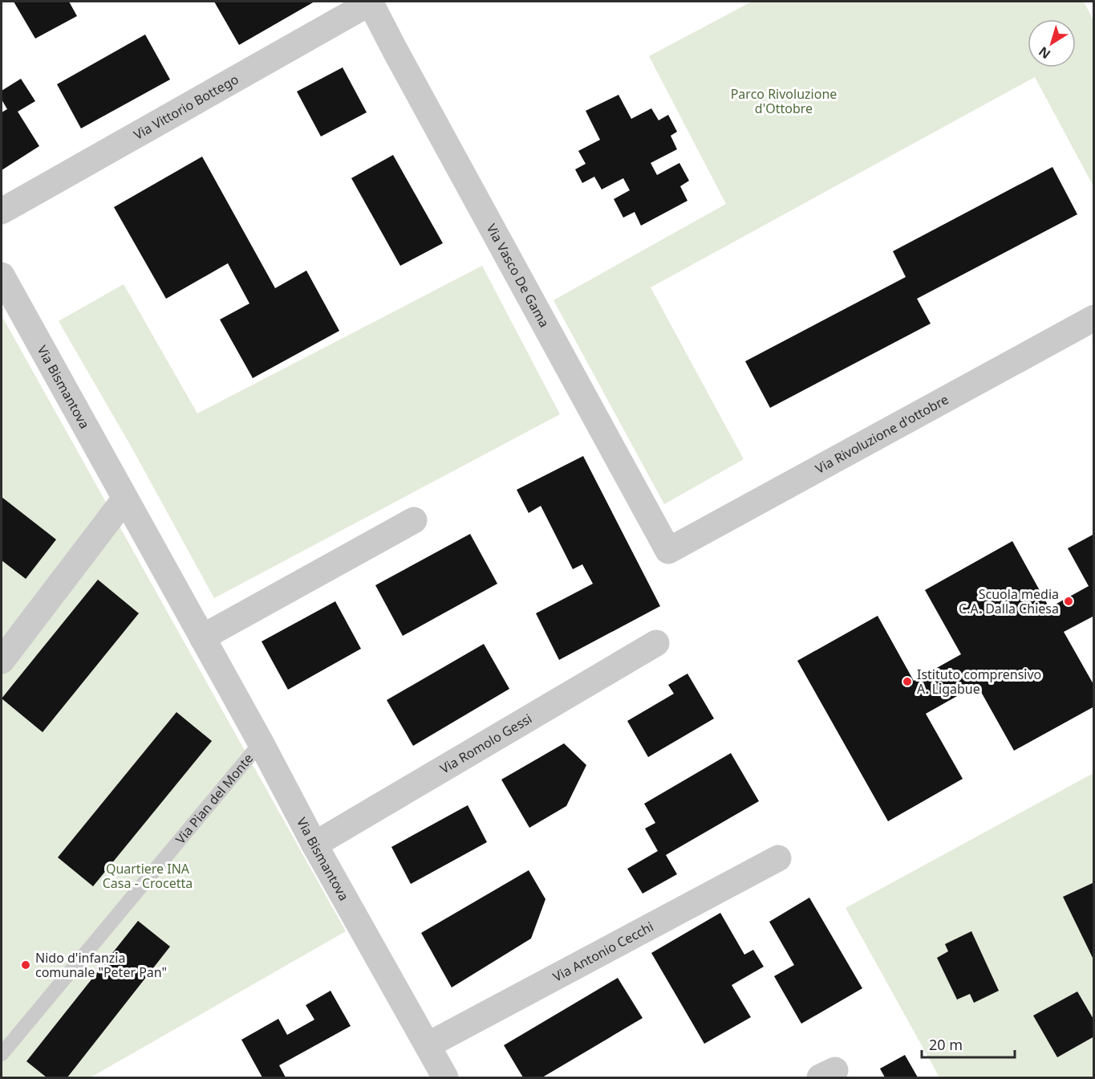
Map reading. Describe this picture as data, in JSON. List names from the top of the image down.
{
  "streets": {
    "street": [
      "Via Vittorio Bottego",
      "Via Vasco De Gama",
      "Via Bismantova",
      "Via Rivoluzione d'ottobre",
      "Via Romolo Gessi",
      "Via Antonio Cecchi"
    ],
    "lane": ["Via Pian del Monte"]
  },
  "crossings": [
    ["Via Vittorio Bottego", "Via Vasco De Gama"],
    ["Via Vasco De Gama", "Via Rivoluzione d'ottobre"],
    ["Via Bismantova", "Via Romolo Gessi"],
    ["Via Bismantova", "Via Pian del Monte"],
    ["Via Bismantova", "Via Antonio Cecchi"]
  ],
  "parks": ["Parco Rivoluzione d'Ottobre", "Quartiere INA Casa - Crocetta"],
  "places": ["Scuola media C.A. Dalla Chiesa", "Istituto comprensivo A. Ligabue", "Nido d'infanzia comunale \"Peter Pan\""],
  "scale_bar": "20 m",
  "north": "bottom left"
}
